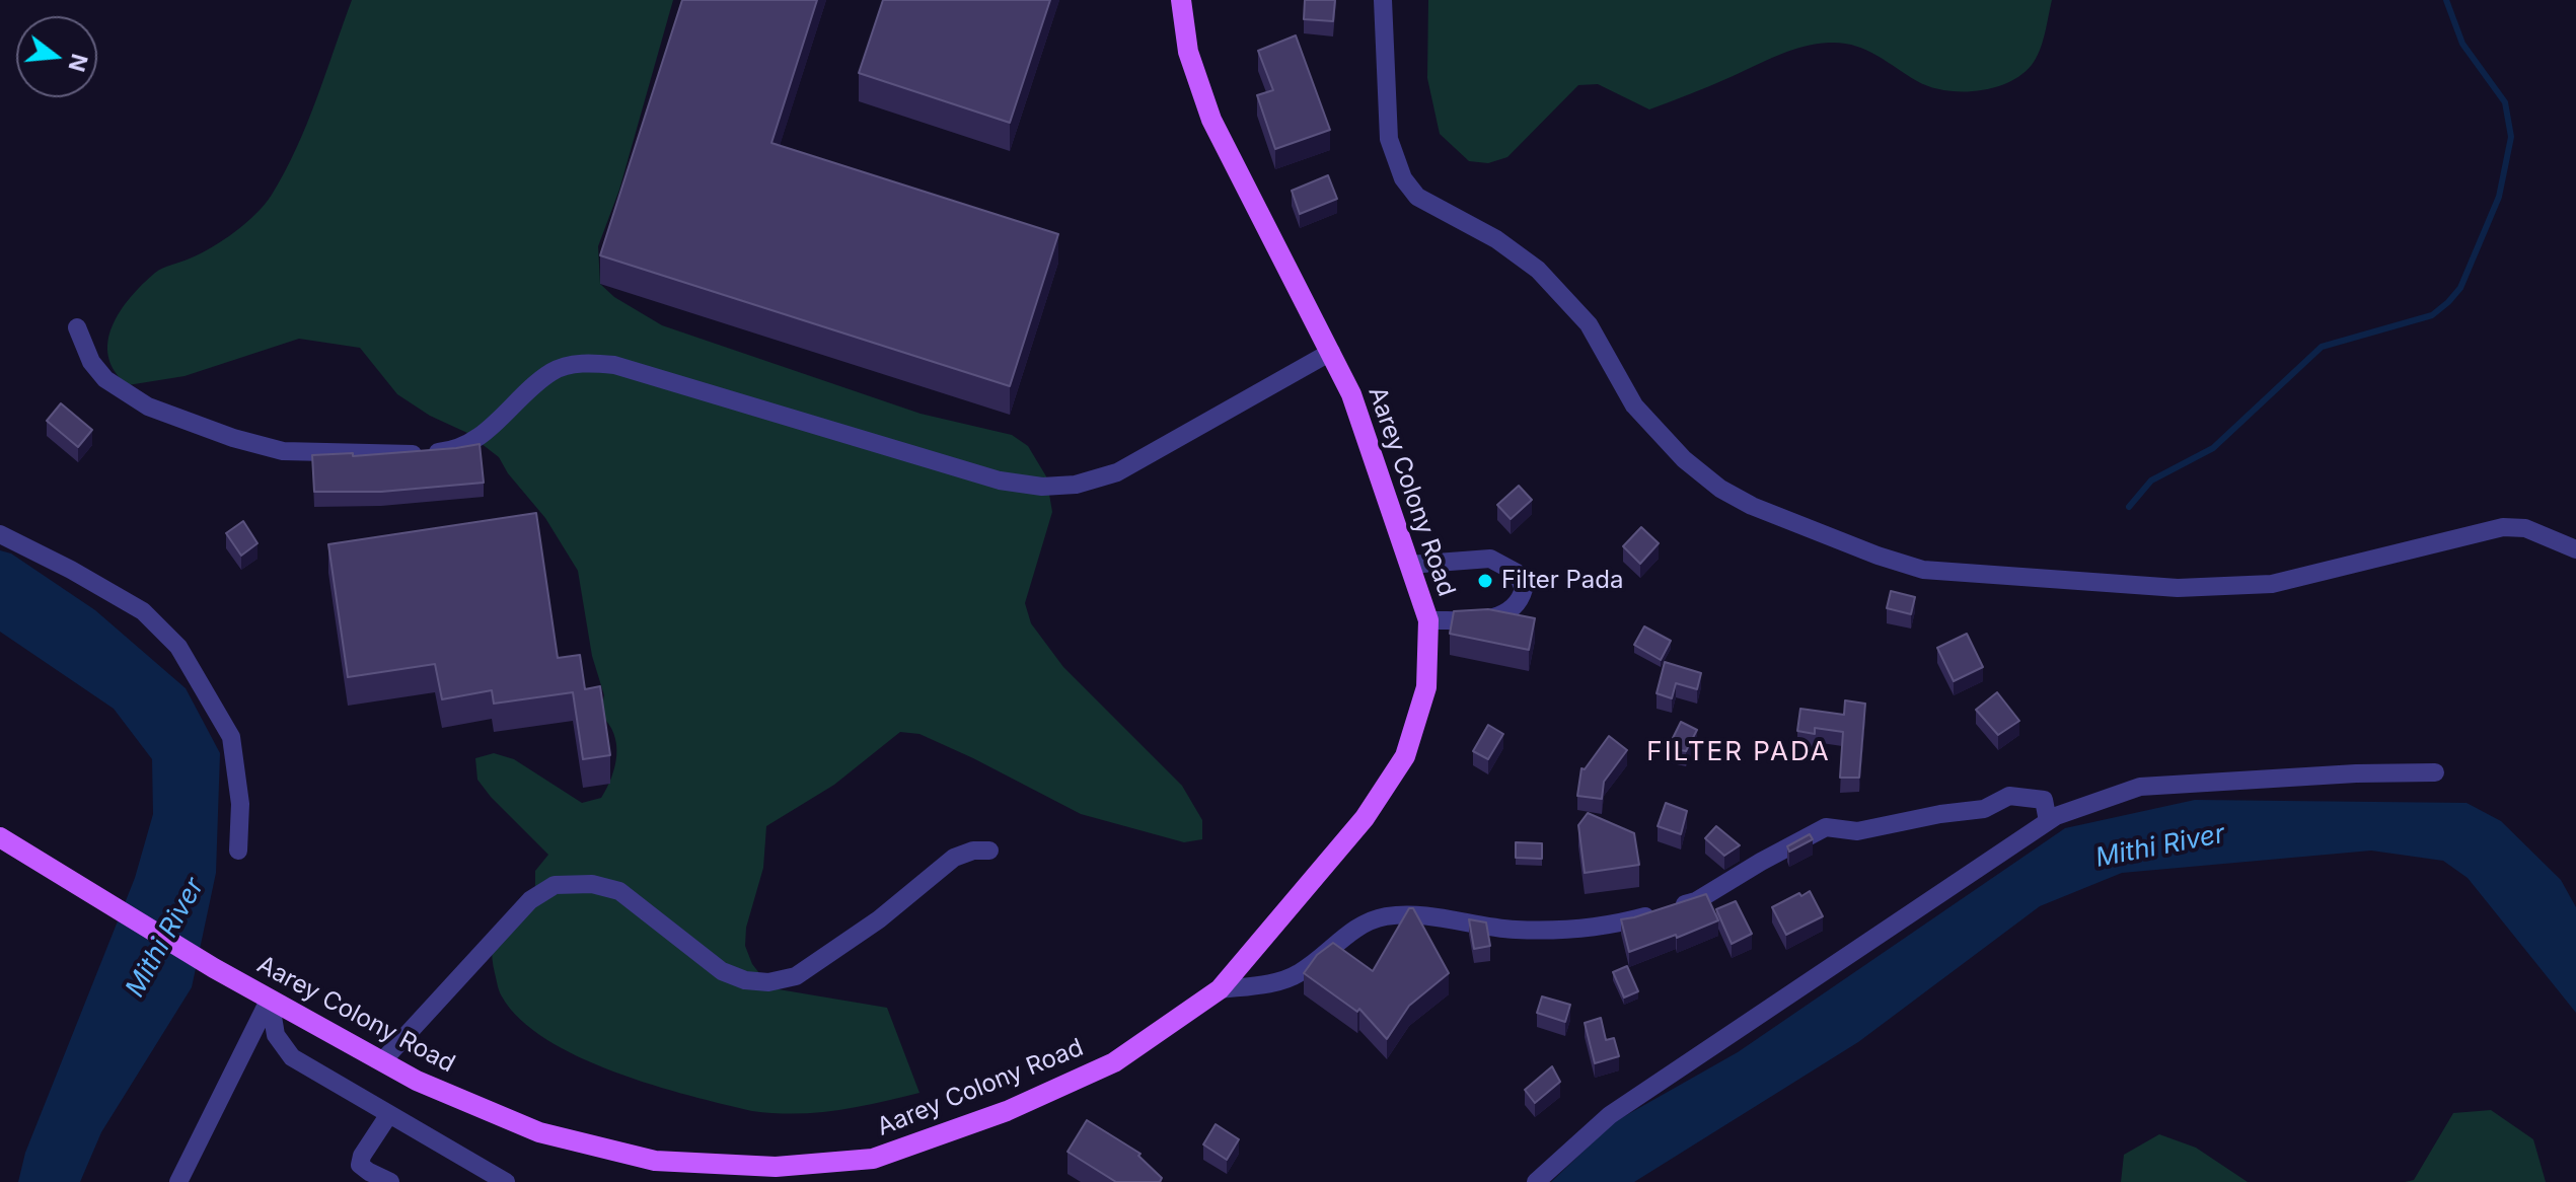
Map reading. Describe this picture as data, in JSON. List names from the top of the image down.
{
  "streets": {
    "main road": ["Aarey Colony Road"]
  },
  "districts": ["FILTER PADA"],
  "water": ["Mithi River"],
  "places": ["Filter Pada"],
  "north": "right"
}
